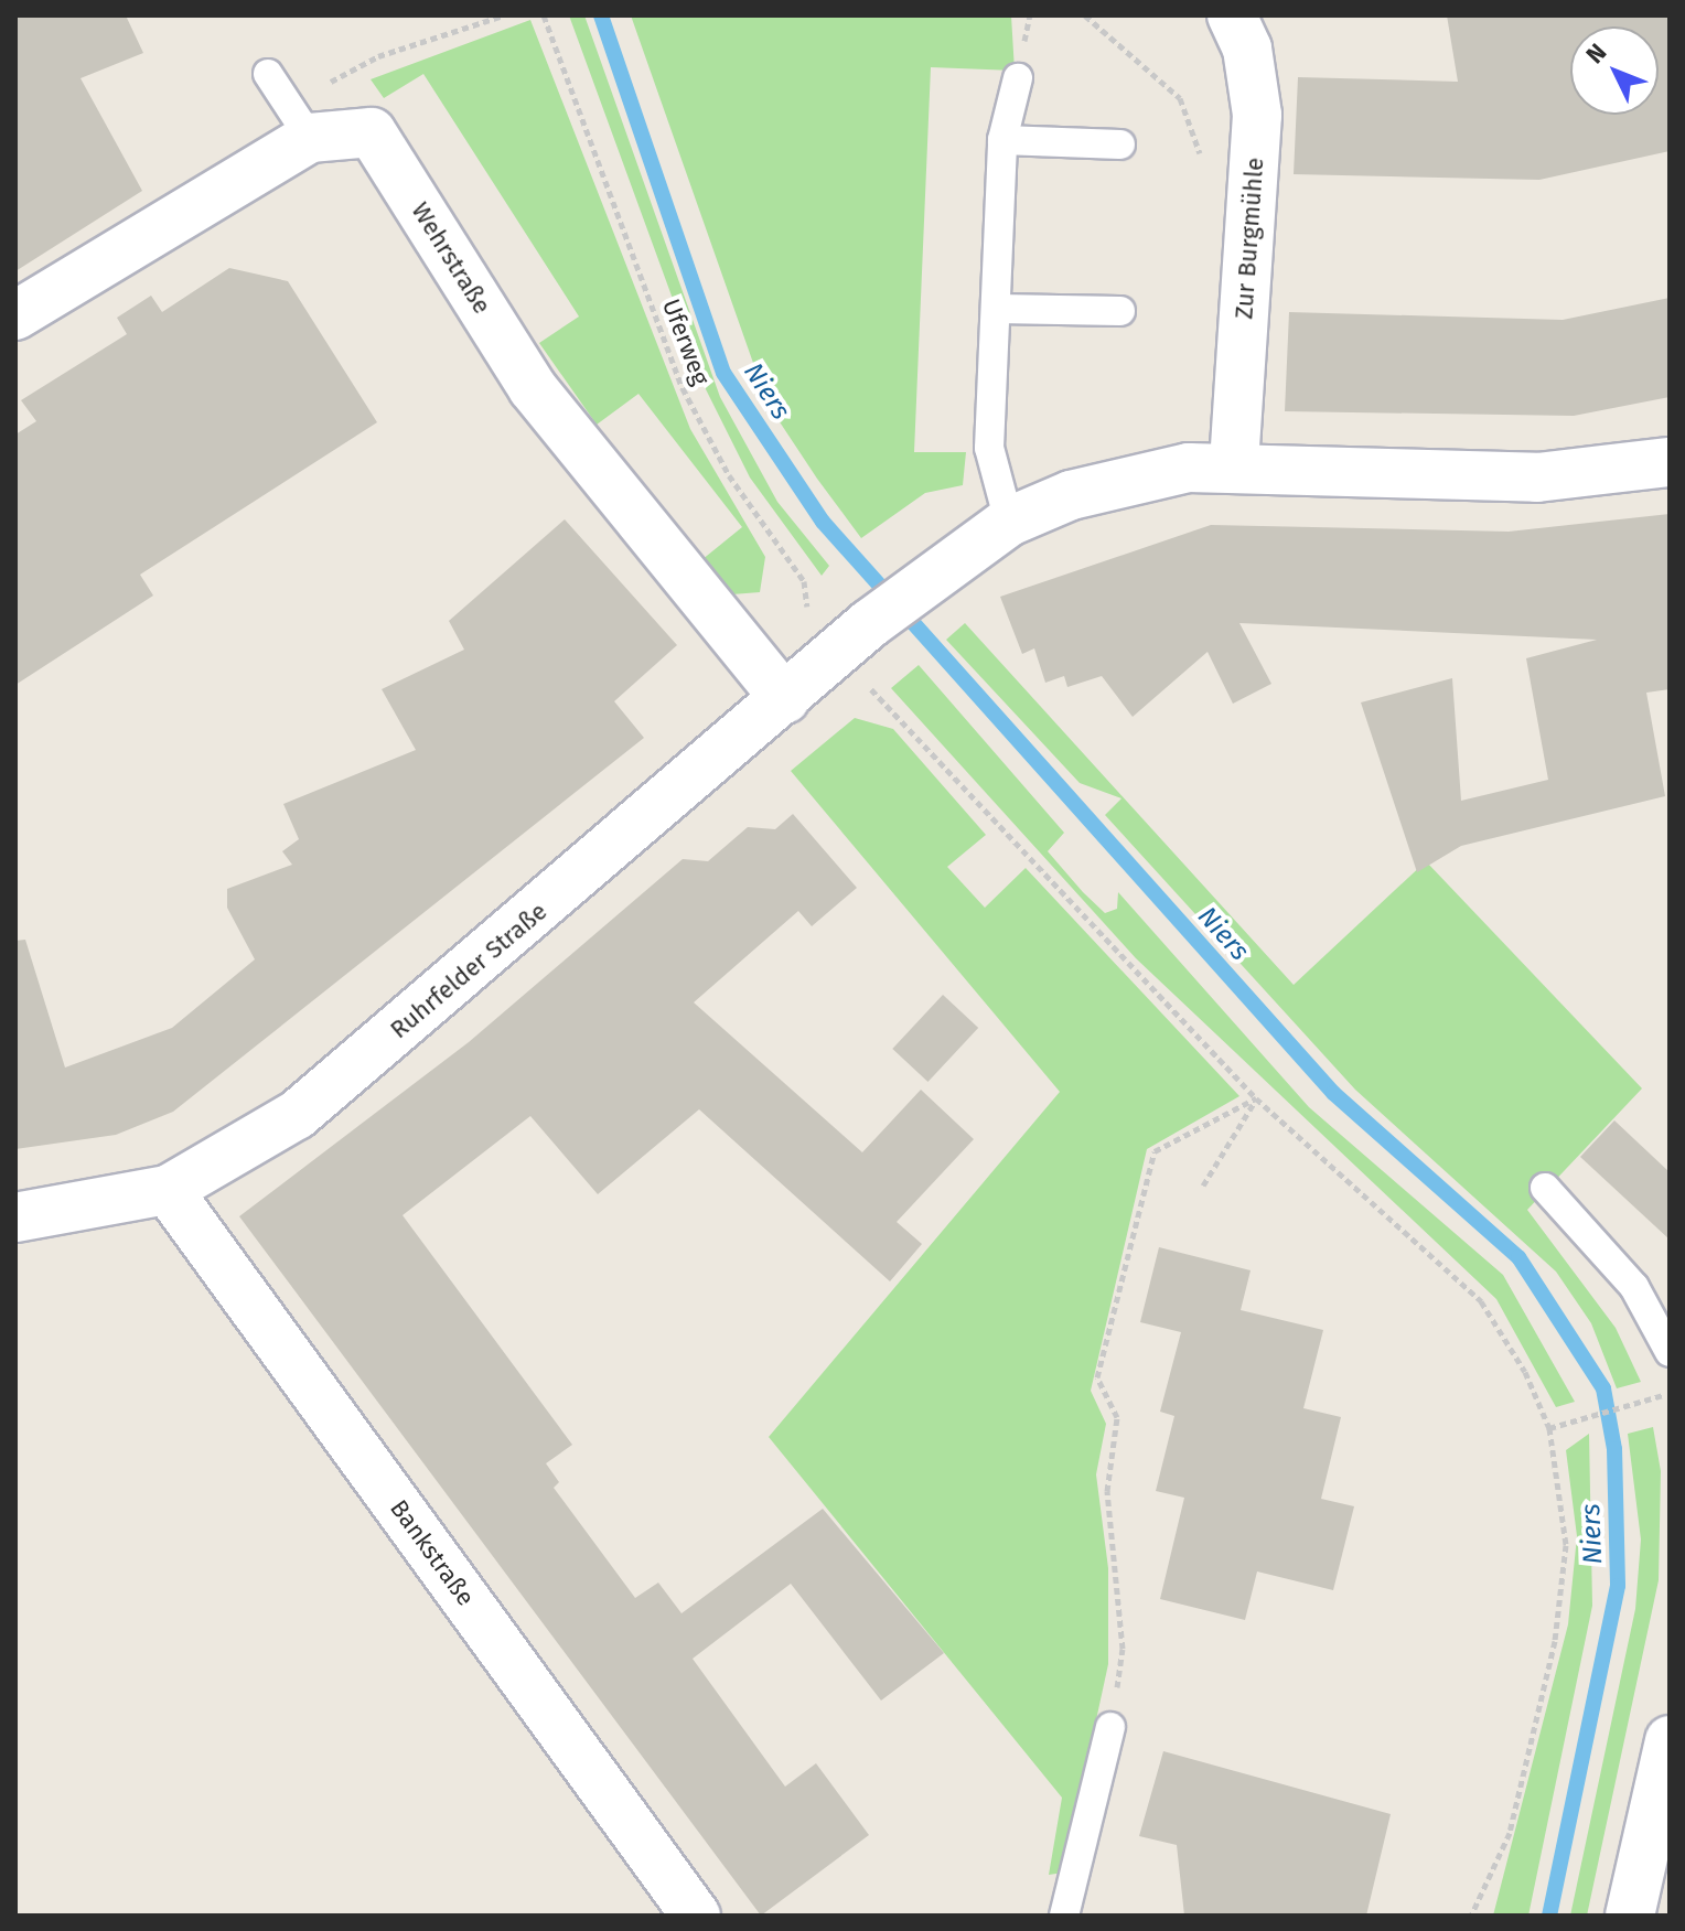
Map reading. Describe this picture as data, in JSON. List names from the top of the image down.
{
  "streets": {
    "street": [
      "Zur Burgmühle",
      "Wehrstraße",
      "Ruhrfelder Straße",
      "Bankstraße"
    ],
    "path": ["Uferweg"]
  },
  "crossings": [
    ["Wehrstraße", "Ruhrfelder Straße"],
    ["Uferweg", "Ruhrfelder Straße"],
    ["Ruhrfelder Straße", "Bankstraße"]
  ],
  "water": ["Niers"],
  "north": "top left"
}
